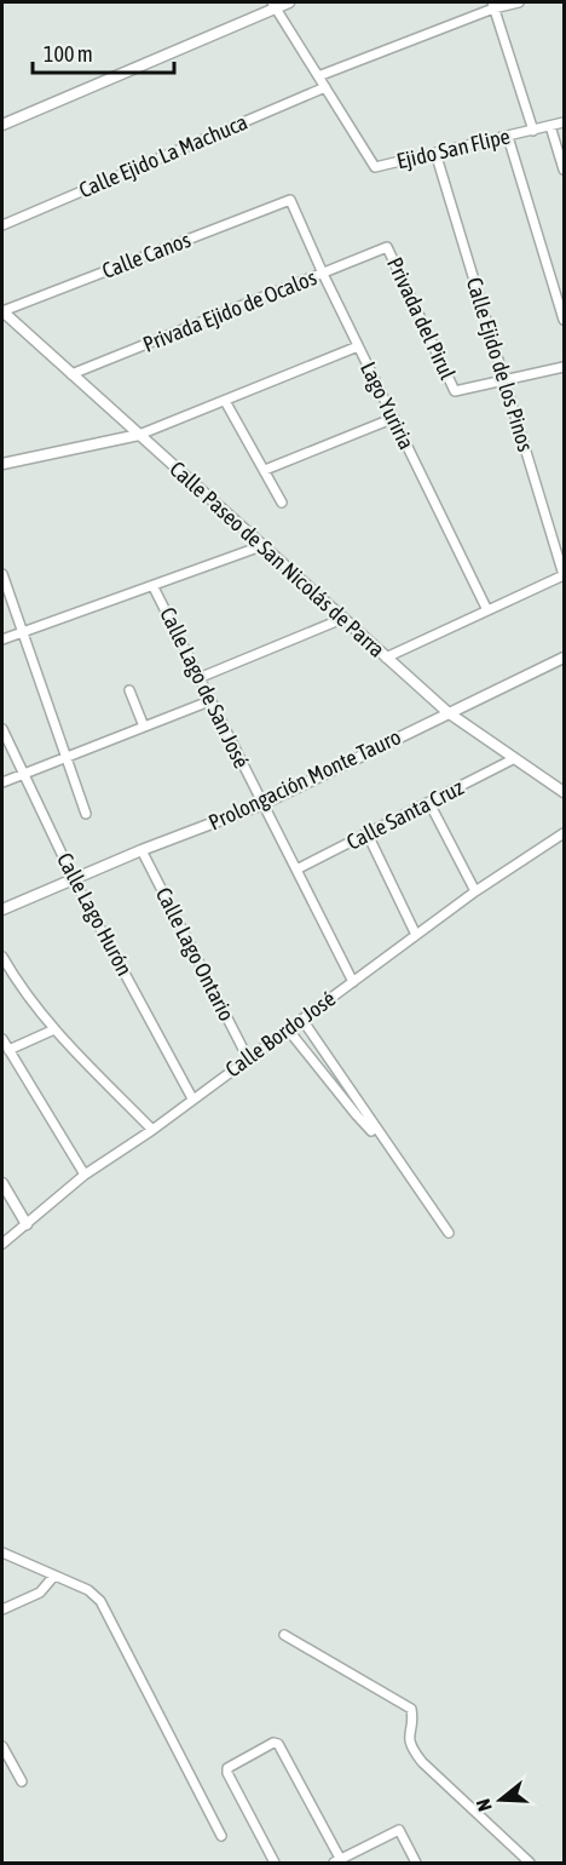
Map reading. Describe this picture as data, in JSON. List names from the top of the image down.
{
  "streets": {
    "street": [
      "Ejido San Flipe",
      "Calle Ejido La Machuca",
      "Calle Canos",
      "Privada Ejido de Ocalos",
      "Privada del Pirul",
      "Calle Ejido de los Pinos",
      "Lago Yuriria",
      "Calle Paseo de San Nicolás de Parra",
      "Calle Lago de San José",
      "Prolongación Monte Tauro",
      "Calle Santa Cruz",
      "Calle Lago Hurón",
      "Calle Lago Ontario",
      "Calle Bordo José"
    ]
  },
  "crossings": [
    ["Ejido San Flipe", "Calle Ejido La Machuca"],
    ["Ejido San Flipe", "Calle Ejido de los Pinos"],
    ["Calle Canos", "Lago Yuriria"],
    ["Calle Canos", "Calle Paseo de San Nicolás de Parra"],
    ["Privada Ejido de Ocalos", "Privada del Pirul"],
    ["Privada Ejido de Ocalos", "Lago Yuriria"],
    ["Privada Ejido de Ocalos", "Calle Paseo de San Nicolás de Parra"],
    ["Privada del Pirul", "Calle Ejido de los Pinos"],
    ["Calle Paseo de San Nicolás de Parra", "Prolongación Monte Tauro"],
    ["Calle Paseo de San Nicolás de Parra", "Calle Santa Cruz"],
    ["Calle Lago de San José", "Prolongación Monte Tauro"],
    ["Calle Lago de San José", "Calle Santa Cruz"],
    ["Calle Lago de San José", "Calle Bordo José"],
    ["Prolongación Monte Tauro", "Calle Lago Hurón"],
    ["Prolongación Monte Tauro", "Calle Lago Ontario"],
    ["Calle Lago Hurón", "Calle Bordo José"],
    ["Calle Lago Ontario", "Calle Bordo José"]
  ],
  "scale_bar": "100 m",
  "north": "left"
}
